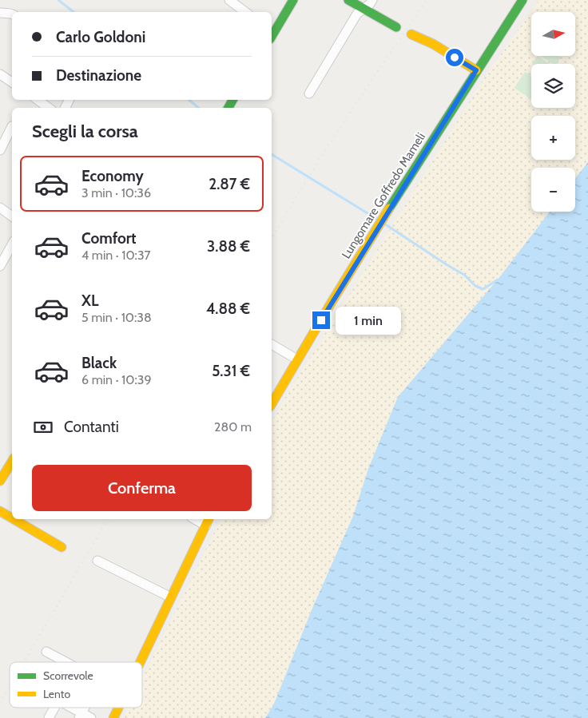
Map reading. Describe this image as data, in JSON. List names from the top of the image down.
{
  "streets": {
    "street": ["Lungomare Goffredo Mameli"]
  },
  "legend": ["Scorrevole", "Lento"],
  "north": "right",
  "page": {
    "map_buttons": ["+", "−"],
    "banner": ["Carlo Goldoni", "Destinazione"],
    "heading": "Scegli la corsa",
    "list": [
      {
        "name": "Economy",
        "note": "3 min · 10:36",
        "value": "2.87 €"
      },
      {
        "name": "Comfort",
        "note": "4 min · 10:37",
        "value": "3.88 €"
      },
      {
        "name": "XL",
        "note": "5 min · 10:38",
        "value": "4.88 €"
      },
      {
        "name": "Black",
        "note": "6 min · 10:39",
        "value": "5.31 €"
      }
    ],
    "bubble": "1 min",
    "pay": ["Contanti", "280 m"],
    "buttons": "Conferma"
  }
}
